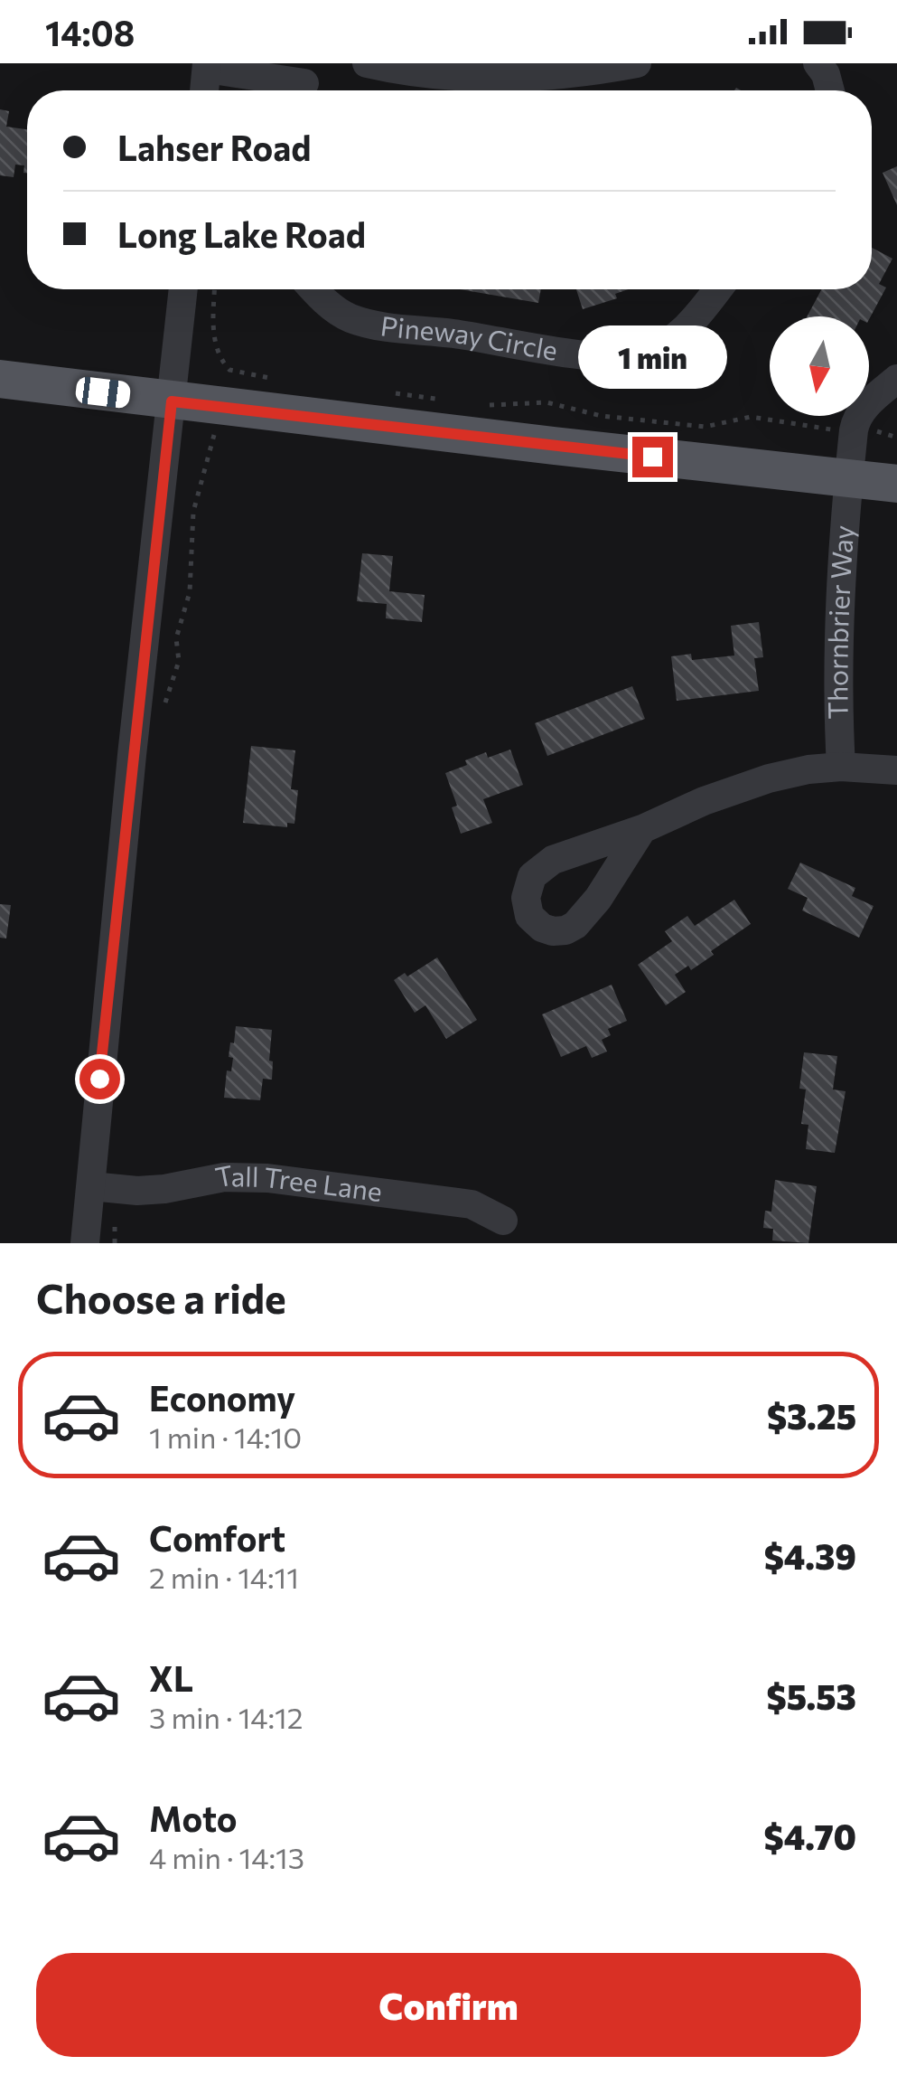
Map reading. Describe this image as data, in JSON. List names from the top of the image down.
{
  "streets": {
    "street": ["Pineway Circle", "Thornbrier Way", "Tall Tree Lane"]
  },
  "north": "bottom",
  "page": {
    "status": "14:08",
    "banner": ["Lahser Road", "Long Lake Road"],
    "bubble": "1 min",
    "heading": "Choose a ride",
    "list": [
      {
        "name": "Economy",
        "note": "1 min · 14:10",
        "value": "$3.25"
      },
      {
        "name": "Comfort",
        "note": "2 min · 14:11",
        "value": "$4.39"
      },
      {
        "name": "XL",
        "note": "3 min · 14:12",
        "value": "$5.53"
      },
      {
        "name": "Moto",
        "note": "4 min · 14:13",
        "value": "$4.70"
      }
    ],
    "buttons": "Confirm"
  }
}
